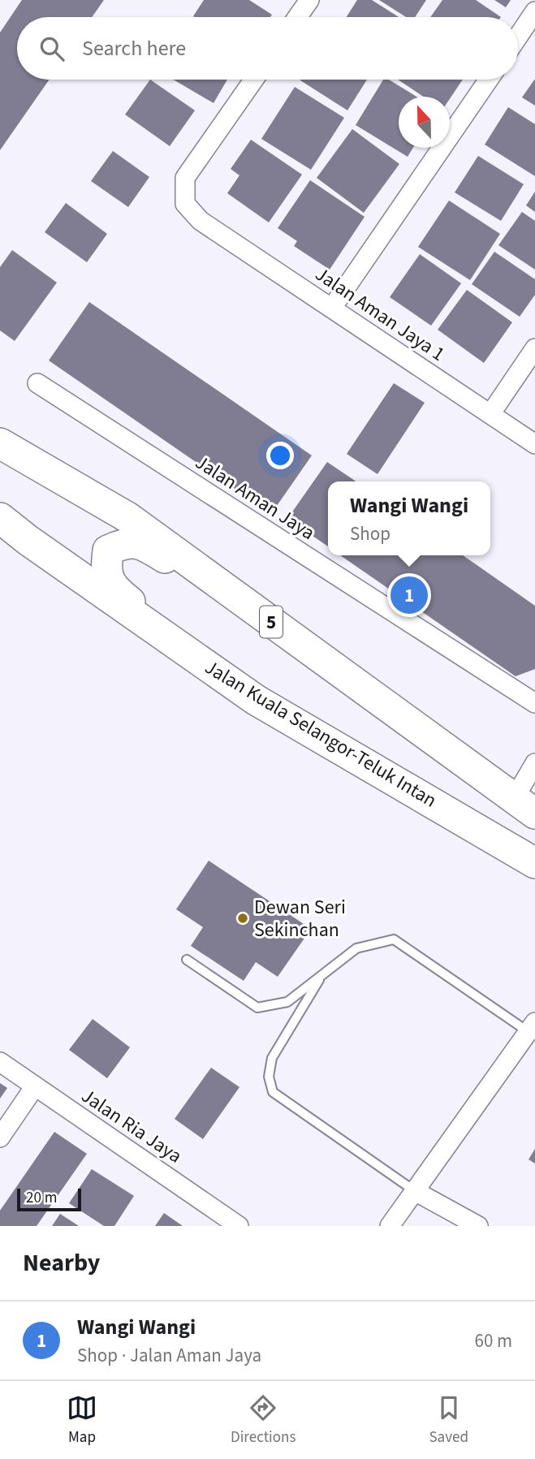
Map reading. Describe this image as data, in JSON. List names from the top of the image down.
{
  "streets": {
    "highway": ["5", "Jalan Kuala Selangor-Teluk Intan"],
    "street": ["Jalan Aman Jaya 1", "Jalan Aman Jaya", "Jalan Ria Jaya"]
  },
  "places": ["Dewan Seri Sekinchan"],
  "scale_bar": "20 m",
  "north": "top",
  "page": {
    "search": "Search here",
    "popup": ["Wangi Wangi", "Shop"],
    "pins": "1",
    "scale": "20 m",
    "heading": "Nearby",
    "list": [
      {
        "mark": "1",
        "name": "Wangi Wangi",
        "note": "Shop · Jalan Aman Jaya",
        "value": "60 m"
      }
    ],
    "nav": ["Map", "Directions", "Saved"]
  }
}
